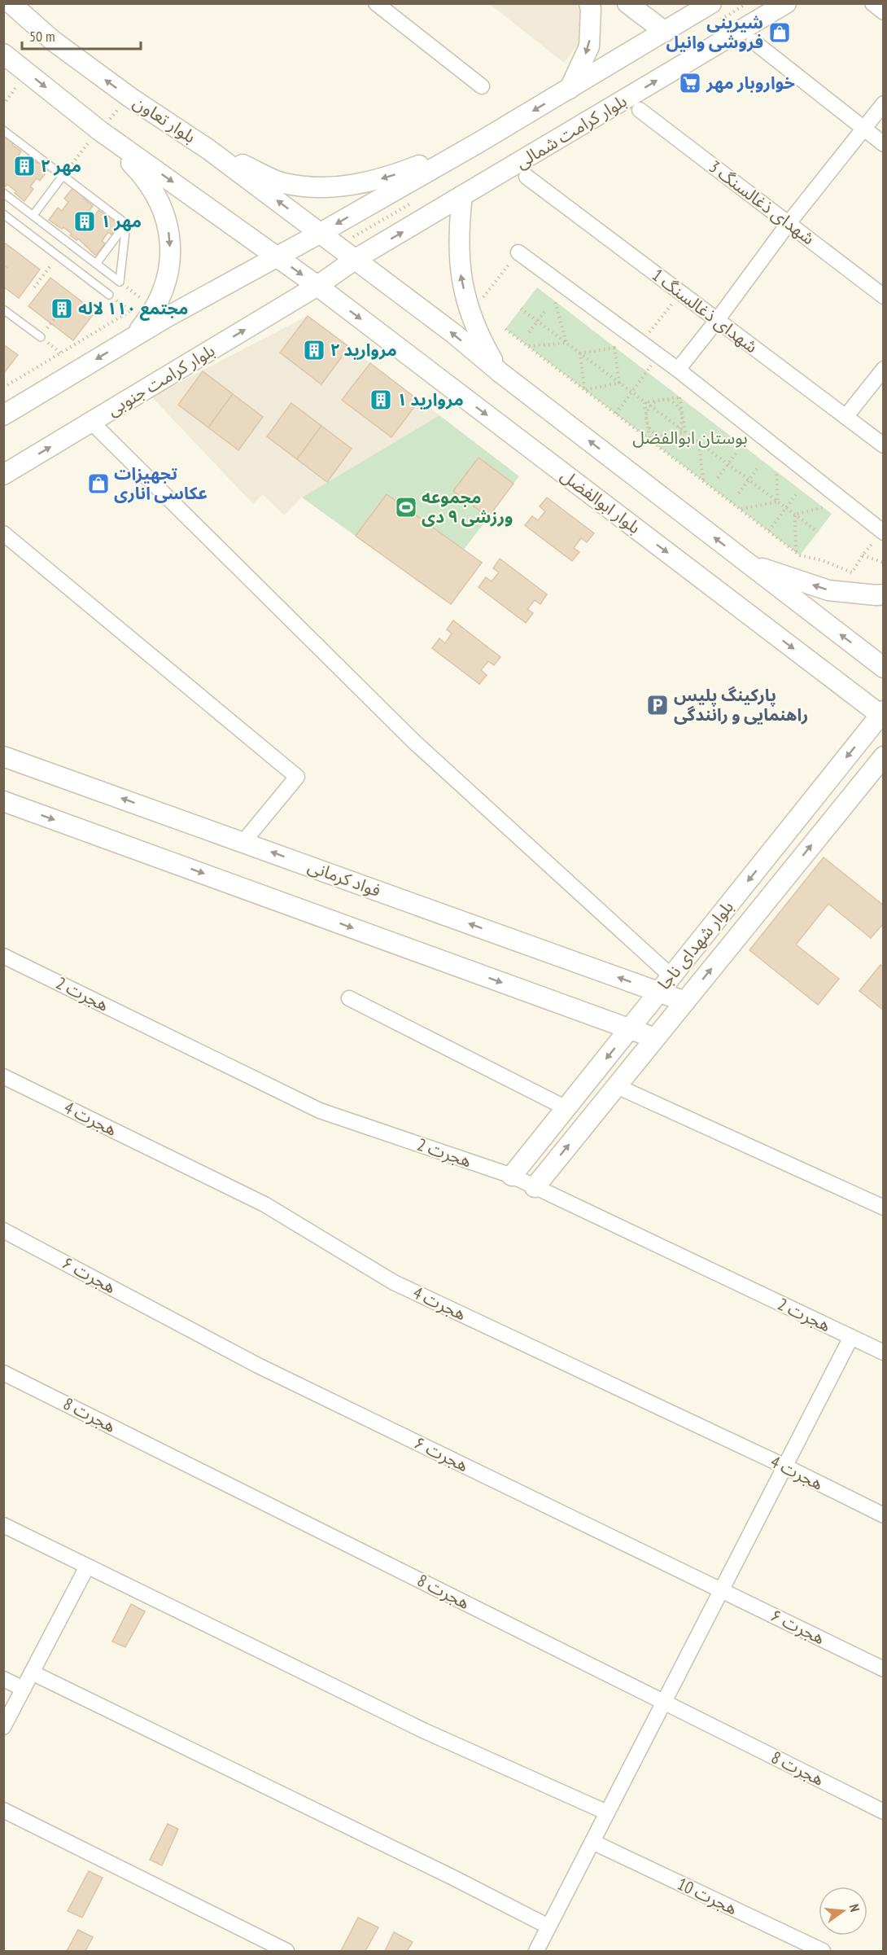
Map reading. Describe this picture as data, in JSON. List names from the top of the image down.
{
  "streets": {
    "street": [
      "بلوار تعاون",
      "بلوار کرامت شمالی",
      "شهدای ذغالسنگ 3",
      "شهدای ذغالسنگ 1",
      "بلوار کرامت جنوبی",
      "بلوار ابوالفضل",
      "فواد کرمانی",
      "بلوار شهدای ناجا",
      "هجرت 2",
      "هجرت 4",
      "هجرت ۶",
      "هجرت 8",
      "هجرت 10"
    ]
  },
  "crossings": [
    ["بلوار تعاون", "بلوار کرامت شمالی"],
    ["بلوار تعاون", "بلوار کرامت جنوبی"],
    ["بلوار کرامت شمالی", "بلوار کرامت جنوبی"],
    ["بلوار کرامت جنوبی", "بلوار ابوالفضل"],
    ["بلوار ابوالفضل", "بلوار شهدای ناجا"],
    ["فواد کرمانی", "بلوار شهدای ناجا"],
    ["بلوار شهدای ناجا", "هجرت 2"]
  ],
  "parks": ["بوستان ابوالفضل"],
  "places": {
    "shop": ["شیرینی فروشی وانیل", "تجهیزات عکاسی اناری"],
    "supermarket": ["خواروبار مهر"],
    "building": [
      "مهر ۲",
      "مهر ۱",
      "مجتمع ۱۱۰ لاله",
      "مروارید ۲",
      "مروارید ۱"
    ],
    "sports": ["مجموعه ورزشی ۹ دی"],
    "parking": ["پارکینگ پلیس راهنمایی و رانندگی"]
  },
  "scale_bar": "50 m",
  "north": "right"
}
